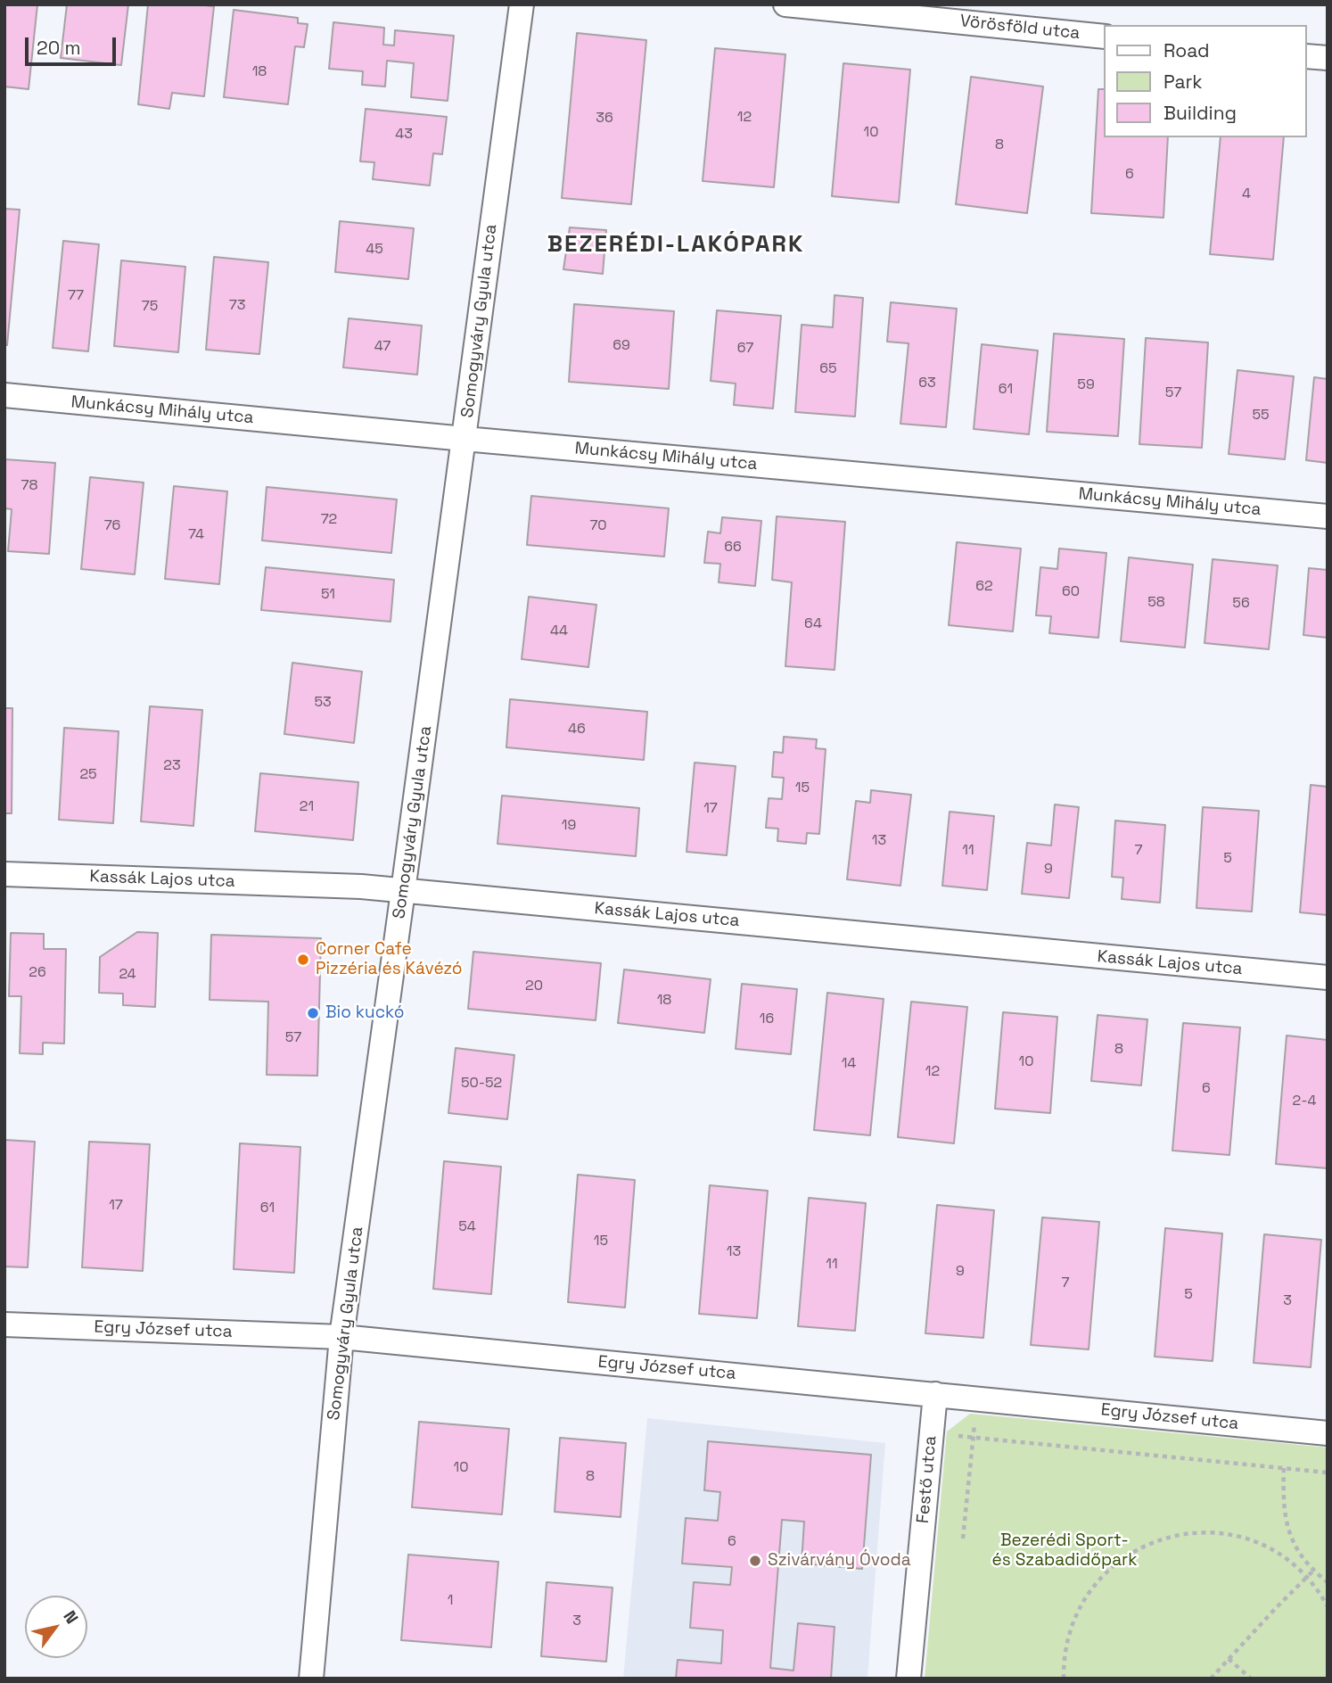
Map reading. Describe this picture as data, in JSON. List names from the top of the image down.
{
  "streets": {
    "street": [
      "Vörösföld utca",
      "Somogyváry Gyula utca",
      "Munkácsy Mihály utca",
      "Kassák Lajos utca",
      "Egry József utca",
      "Festő utca"
    ]
  },
  "crossings": [
    ["Somogyváry Gyula utca", "Munkácsy Mihály utca"],
    ["Somogyváry Gyula utca", "Kassák Lajos utca"],
    ["Somogyváry Gyula utca", "Egry József utca"],
    ["Egry József utca", "Festő utca"]
  ],
  "districts": ["BEZERÉDI-LAKÓPARK"],
  "parks": ["Bezerédi Sport- és Szabadidőpark"],
  "places": ["Corner Cafe Pizzéria és Kávézó", "Bio kuckó", "Szivárvány Óvoda"],
  "house_numbers": [
    "18",
    "12",
    "36",
    "10",
    "43",
    "8",
    "6",
    "4",
    "45",
    "77",
    "73",
    "75",
    "69",
    "47",
    "67",
    "65",
    "63",
    "59",
    "61",
    "57",
    "55",
    "78",
    "72",
    "76",
    "70",
    "74",
    "66",
    "62",
    "60",
    "51",
    "58",
    "56",
    "64",
    "44",
    "53",
    "46",
    "23",
    "25",
    "15",
    "21",
    "17",
    "19",
    "13",
    "11",
    "7",
    "5",
    "9",
    "26",
    "24",
    "20",
    "18",
    "16",
    "57",
    "8",
    "10",
    "14",
    "12",
    "50-52",
    "6",
    "2-4",
    "17",
    "61",
    "54",
    "15",
    "13",
    "11",
    "9",
    "7",
    "5",
    "3",
    "10",
    "8",
    "6",
    "1",
    "3"
  ],
  "legend": ["Road", "Park", "Building"],
  "scale_bar": "20 m",
  "north": "top right"
}
